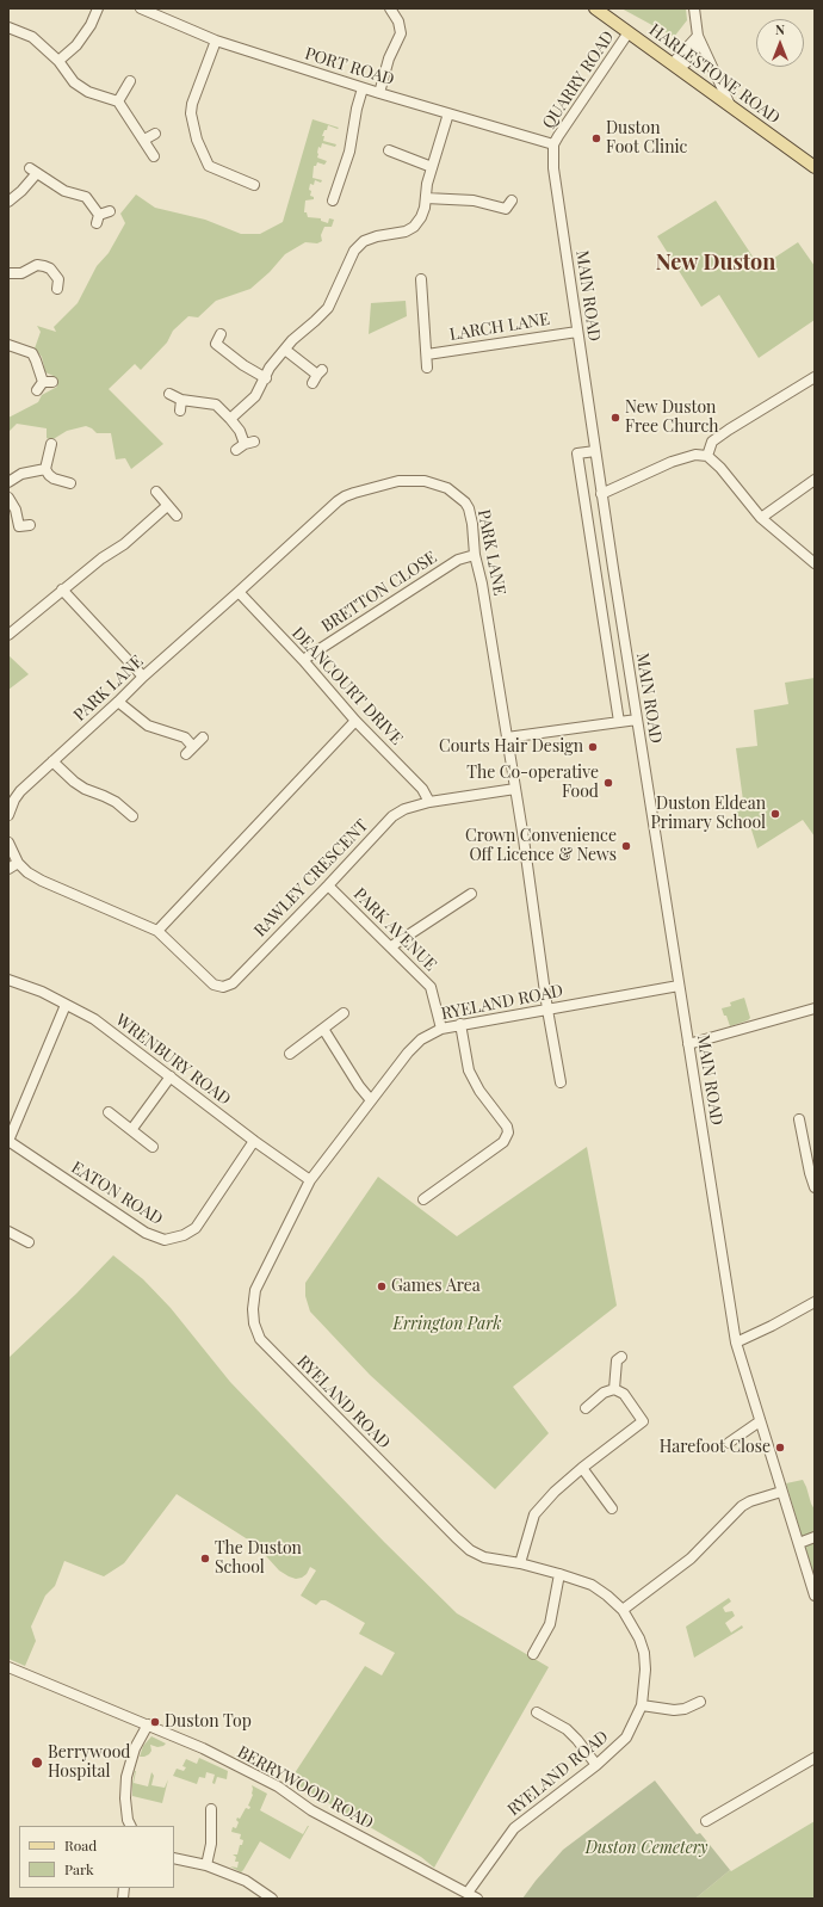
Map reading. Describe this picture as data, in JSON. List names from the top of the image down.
{
  "streets": {
    "main road": ["HARLESTONE ROAD"],
    "street": [
      "PORT ROAD",
      "QUARRY ROAD",
      "MAIN ROAD",
      "LARCH LANE",
      "PARK LANE",
      "BRETTON CLOSE",
      "DEANCOURT DRIVE",
      "RAWLEY CRESCENT",
      "PARK AVENUE",
      "RYELAND ROAD",
      "WRENBURY ROAD",
      "EATON ROAD",
      "BERRYWOOD ROAD"
    ]
  },
  "crossings": [
    ["PORT ROAD", "QUARRY ROAD"],
    ["PORT ROAD", "MAIN ROAD"],
    ["HARLESTONE ROAD", "QUARRY ROAD"],
    ["QUARRY ROAD", "MAIN ROAD"],
    ["MAIN ROAD", "LARCH LANE"],
    ["MAIN ROAD", "RYELAND ROAD"],
    ["PARK LANE", "BRETTON CLOSE"],
    ["PARK LANE", "DEANCOURT DRIVE"],
    ["PARK LANE", "RAWLEY CRESCENT"],
    ["PARK LANE", "RYELAND ROAD"],
    ["BRETTON CLOSE", "DEANCOURT DRIVE"],
    ["DEANCOURT DRIVE", "RAWLEY CRESCENT"],
    ["RAWLEY CRESCENT", "PARK AVENUE"],
    ["PARK AVENUE", "RYELAND ROAD"],
    ["RYELAND ROAD", "WRENBURY ROAD"],
    ["RYELAND ROAD", "BERRYWOOD ROAD"],
    ["WRENBURY ROAD", "EATON ROAD"]
  ],
  "districts": ["New Duston"],
  "parks": ["Errington Park", "Duston Cemetery"],
  "places": [
    "Duston Foot Clinic",
    "New Duston Free Church",
    "Courts Hair Design",
    "The Co-operative Food",
    "Duston Eldean Primary School",
    "Crown Convenience Off Licence & News",
    "Games Area",
    "Harefoot Close",
    "The Duston School",
    "Duston Top",
    "Berrywood Hospital"
  ],
  "legend": ["Road", "Park"],
  "north": "top"
}
